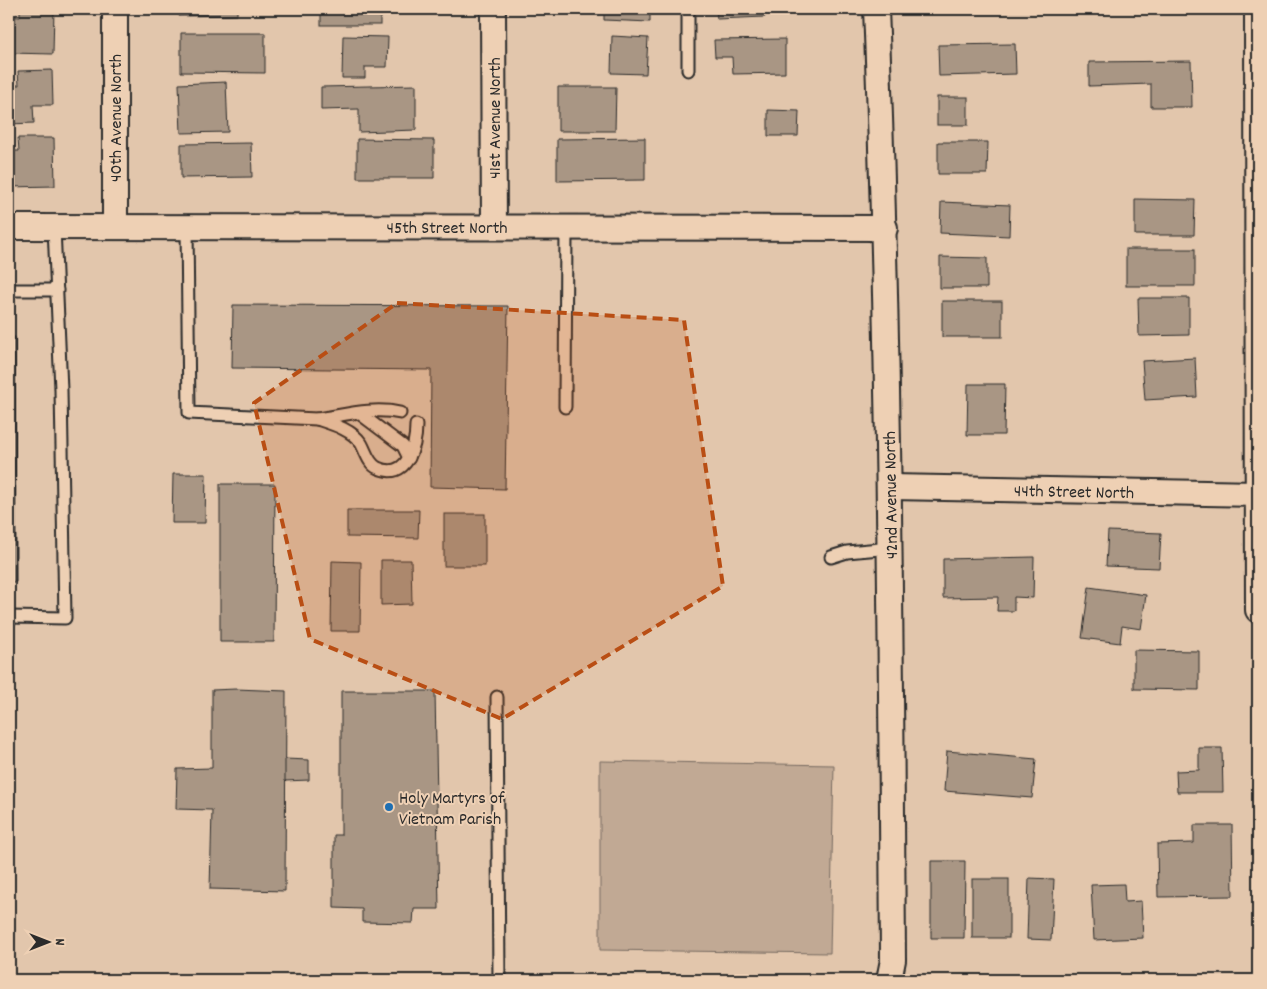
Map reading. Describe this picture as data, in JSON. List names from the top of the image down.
{
  "streets": {
    "street": [
      "40th Avenue North",
      "41st Avenue North",
      "45th Street North",
      "44th Street North",
      "42nd Avenue North"
    ]
  },
  "crossings": [
    ["40th Avenue North", "45th Street North"],
    ["41st Avenue North", "45th Street North"],
    ["45th Street North", "42nd Avenue North"],
    ["44th Street North", "42nd Avenue North"]
  ],
  "places": ["Holy Martyrs of Vietnam Parish"],
  "north": "right"
}
